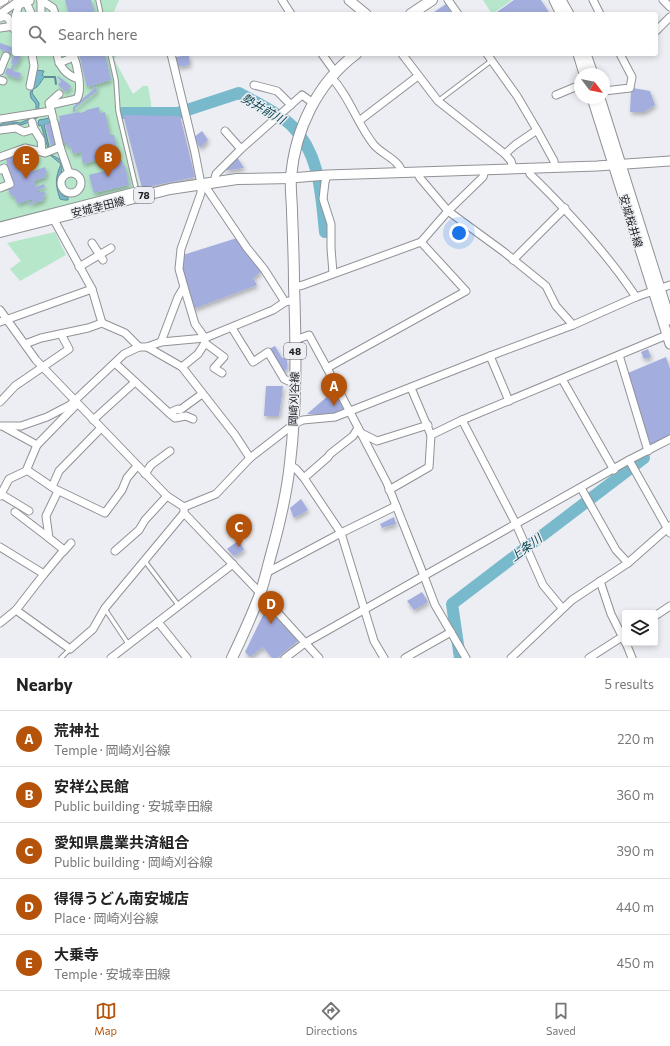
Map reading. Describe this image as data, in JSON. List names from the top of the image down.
{
  "streets": {
    "main road": [
      "78",
      "安城幸田線",
      "安城桜井線",
      "48",
      "岡崎刈谷線"
    ]
  },
  "crossings": [
    ["安城幸田線", "岡崎刈谷線"]
  ],
  "water": ["勢井前川", "上条川"],
  "north": "bottom right",
  "page": {
    "search": "Search here",
    "pins": [
      "B",
      "E",
      "A",
      "C",
      "D"
    ],
    "heading": ["Nearby", "5 results"],
    "list": [
      {
        "mark": "A",
        "name": "荒神社",
        "note": "Temple · 岡崎刈谷線",
        "value": "220 m"
      },
      {
        "mark": "B",
        "name": "安祥公民館",
        "note": "Public building · 安城幸田線",
        "value": "360 m"
      },
      {
        "mark": "C",
        "name": "愛知県農業共済組合",
        "note": "Public building · 岡崎刈谷線",
        "value": "390 m"
      },
      {
        "mark": "D",
        "name": "得得うどん南安城店",
        "note": "Place · 岡崎刈谷線",
        "value": "440 m"
      },
      {
        "mark": "E",
        "name": "大乗寺",
        "note": "Temple · 安城幸田線",
        "value": "450 m"
      }
    ],
    "nav": ["Map", "Directions", "Saved"]
  }
}
